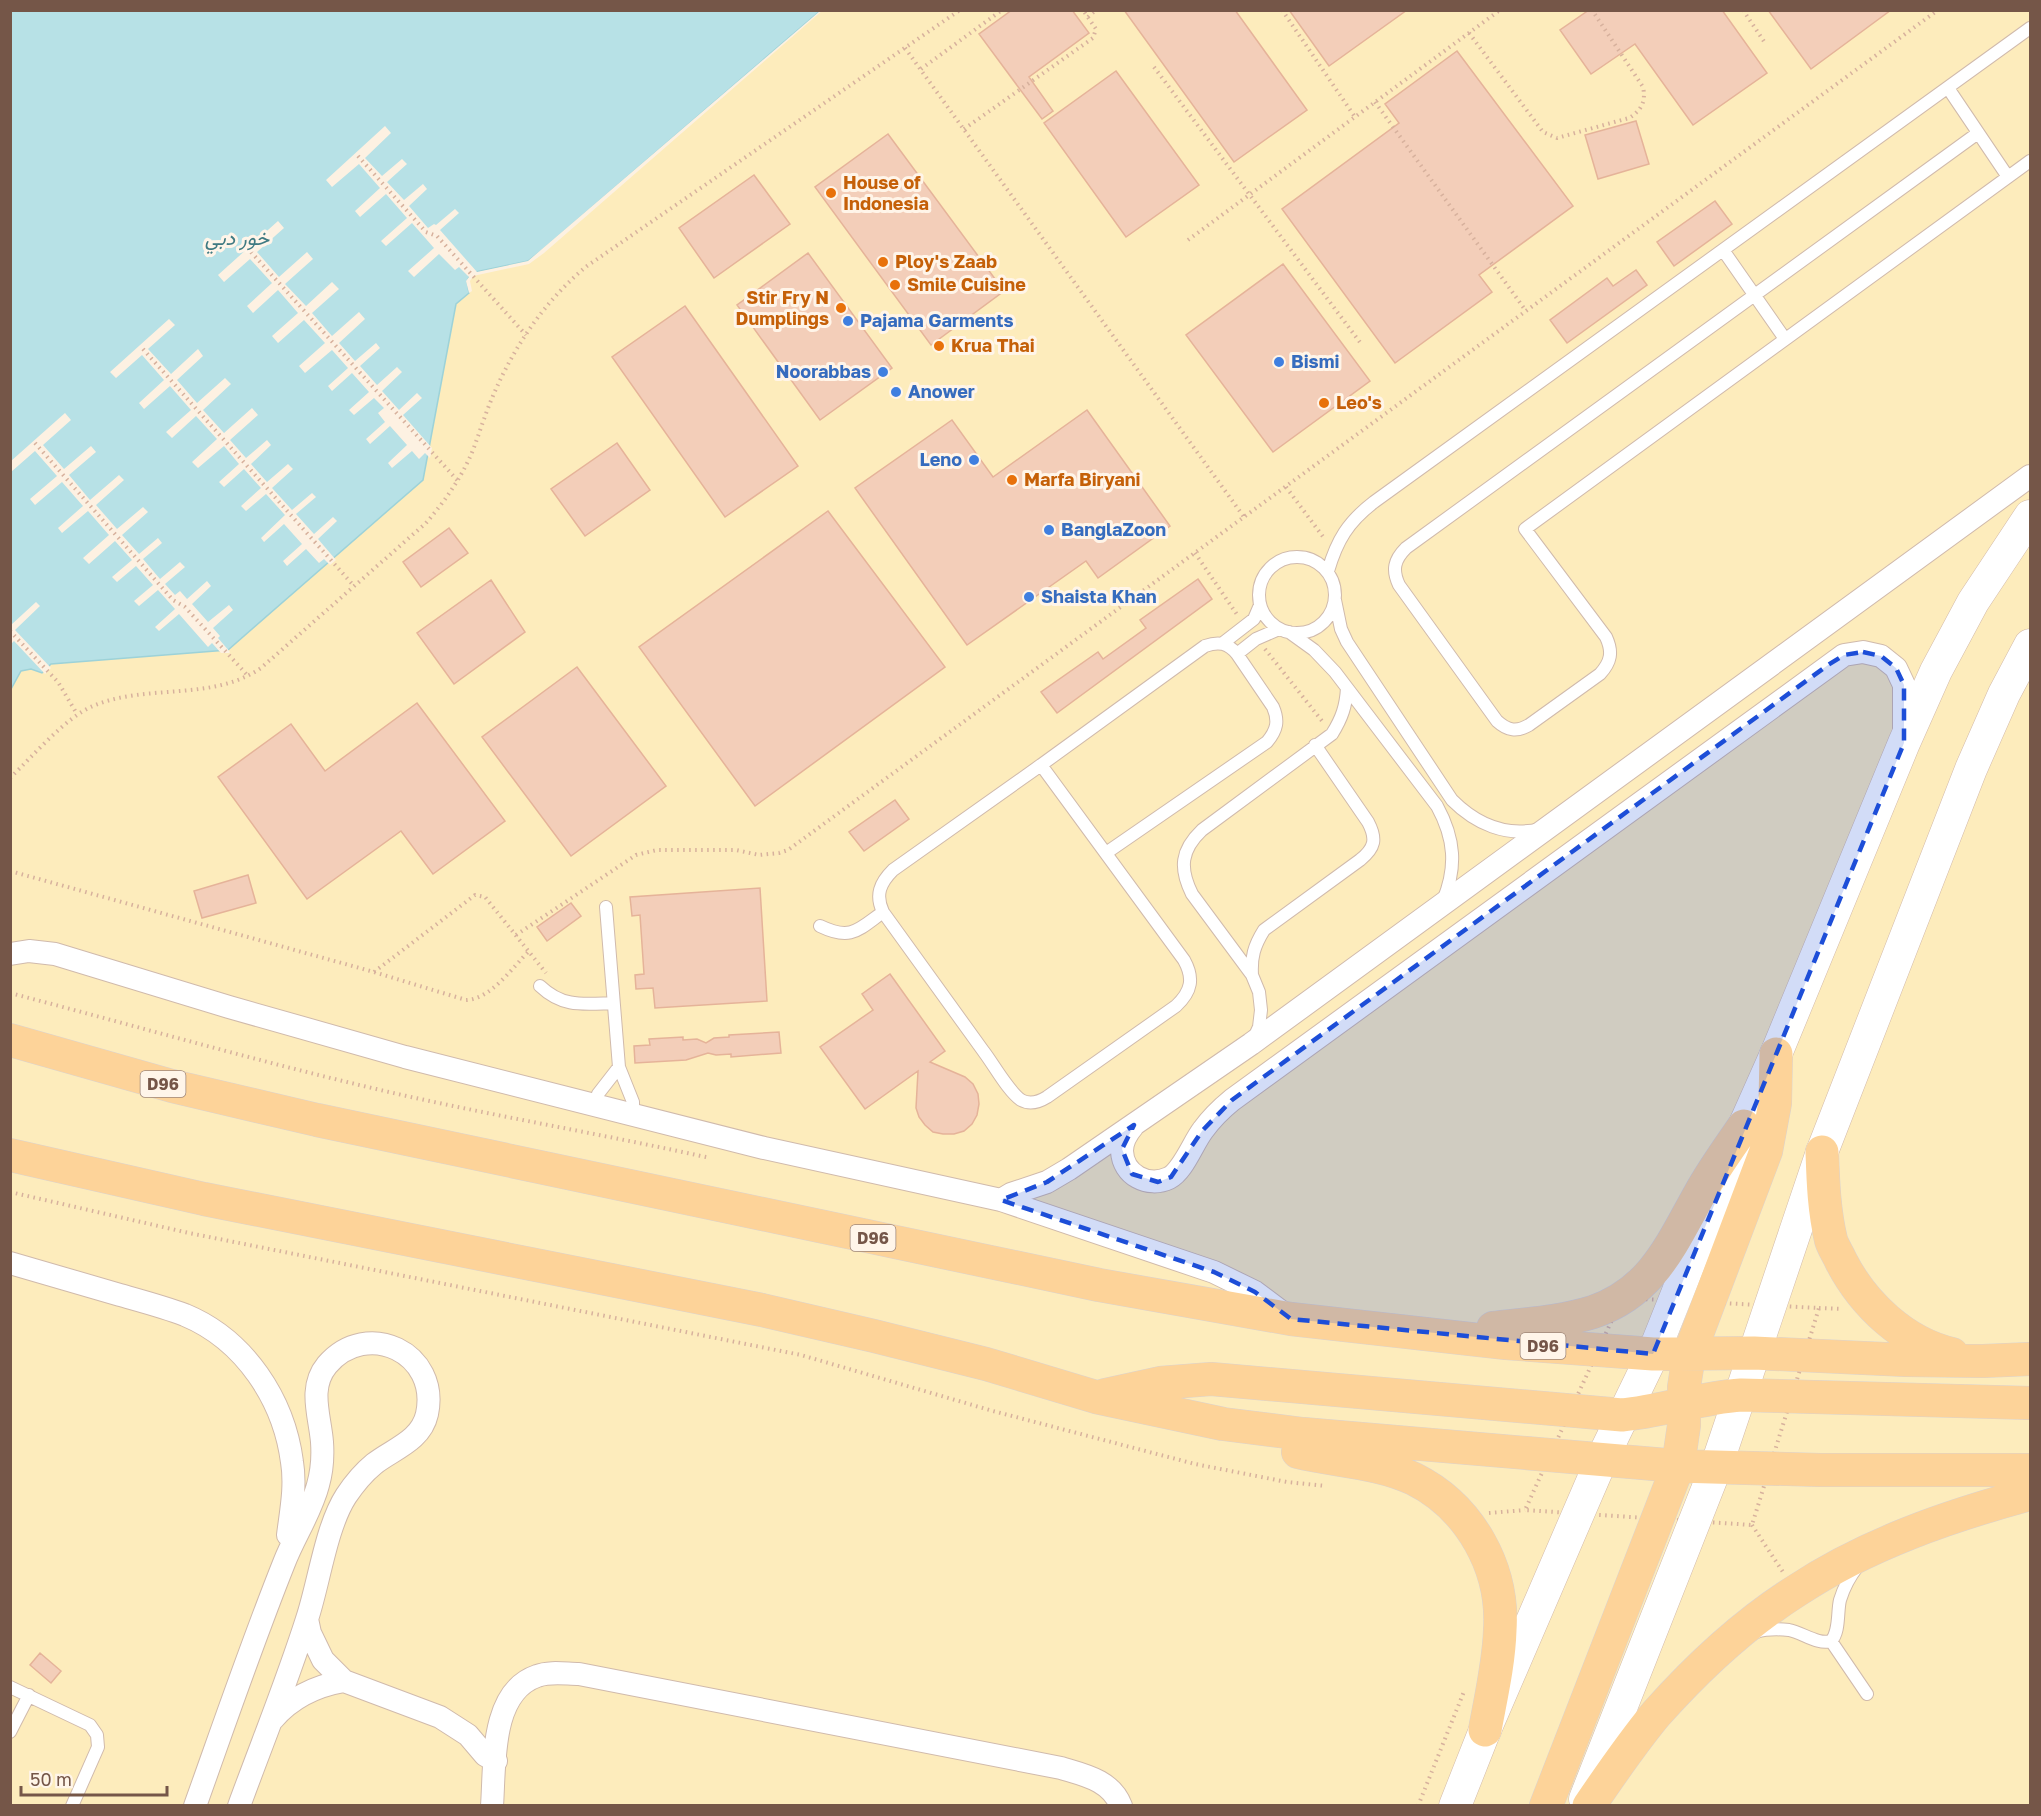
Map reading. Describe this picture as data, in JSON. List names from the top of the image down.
{
  "streets": {
    "main road": ["D96"]
  },
  "water": ["خور دبي"],
  "places": [
    "House of Indonesia",
    "Ploy's Zaab",
    "Smile Cuisine",
    "Stir Fry N Dumplings",
    "Pajama Garments",
    "Krua Thai",
    "Bismi",
    "Noorabbas",
    "Anower",
    "Leo's",
    "Leno",
    "Marfa Biryani",
    "BanglaZoon",
    "Shaista Khan"
  ],
  "scale_bar": "50 m"
}
